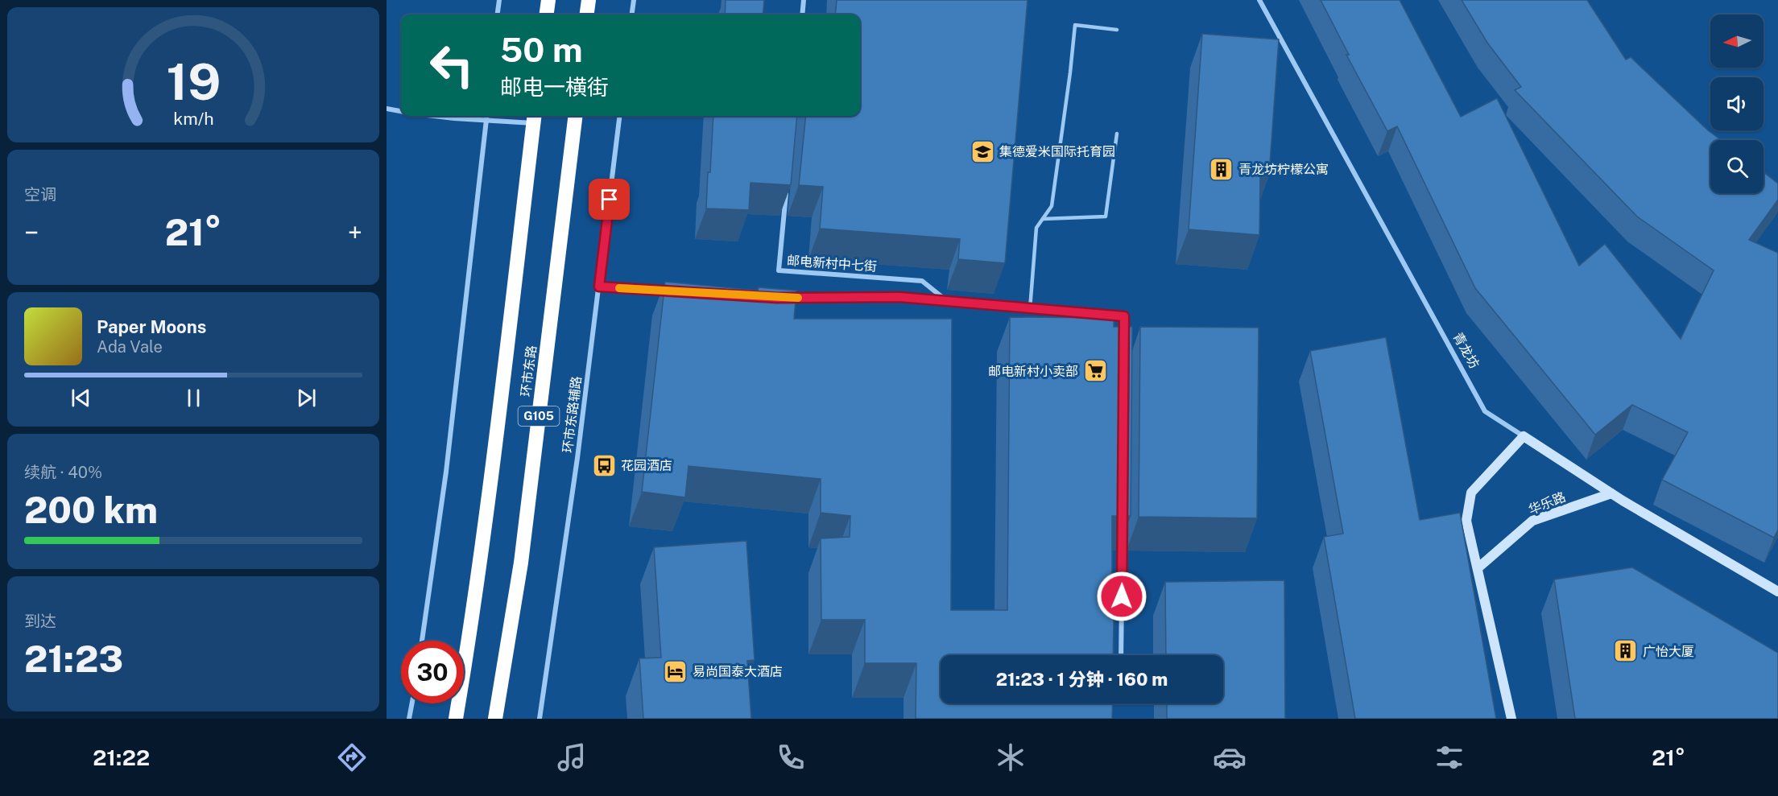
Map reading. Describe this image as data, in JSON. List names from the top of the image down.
{
  "streets": {
    "highway": ["环市东路", "G105"],
    "street": [
      "邮电新村中七街",
      "青龙坊",
      "环市东路辅路",
      "华乐路"
    ]
  },
  "crossings": [
    ["青龙坊", "华乐路"]
  ],
  "places": {
    "school or university": ["集德爱米国际托育园"],
    "building": ["青龙坊柠檬公寓", "广怡大厦"],
    "supermarket": ["邮电新村小卖部"],
    "bus stop": ["花园酒店"],
    "hotel": ["易尚国泰大酒店"]
  },
  "north": "left",
  "page": {
    "turn": ["50 m", "邮电一横街"],
    "tile": [
      "空调",
      ["续航 · 40%", "200 km"],
      ["到达", "21:23"]
    ],
    "heat": ["−", "21°", "+"],
    "song": ["Paper Moons", "Ada Vale"],
    "limit": "30",
    "trip": "21:23 · 1 分钟 · 160 m",
    "tabs": ["21:22", "21°"],
    "gauge": ["19", "km/h"]
  }
}
